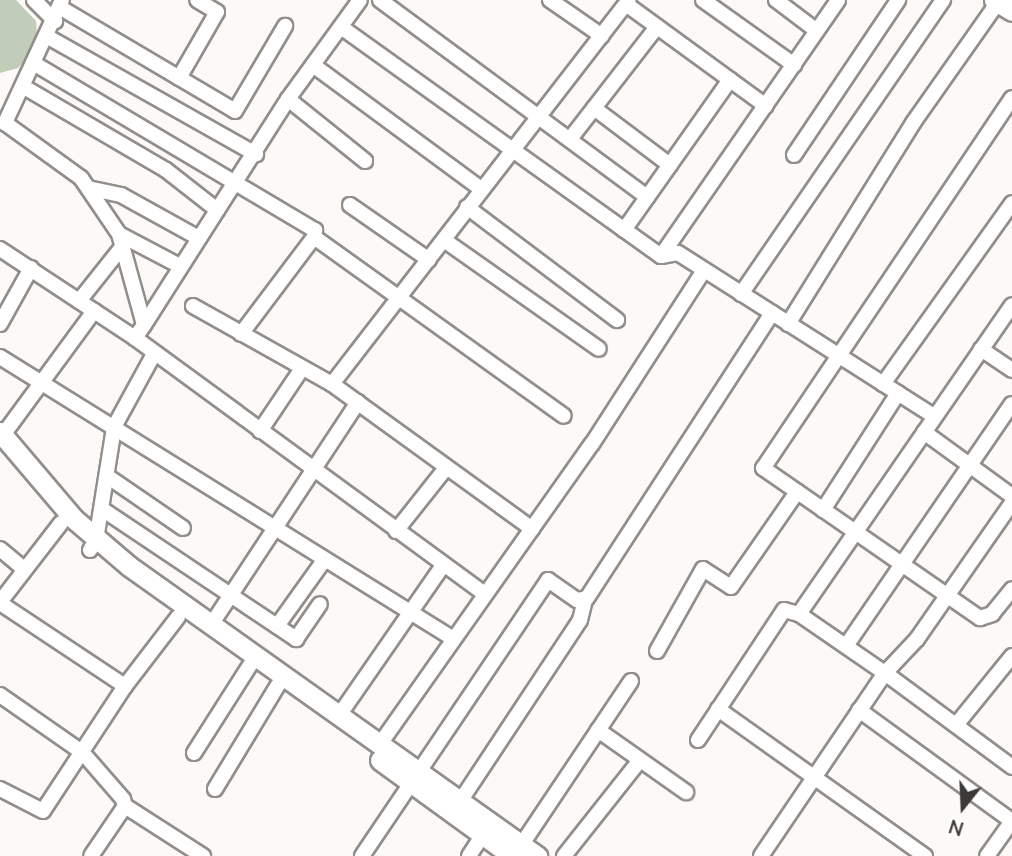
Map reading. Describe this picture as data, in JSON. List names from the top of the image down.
{
  "north": "bottom"
}
